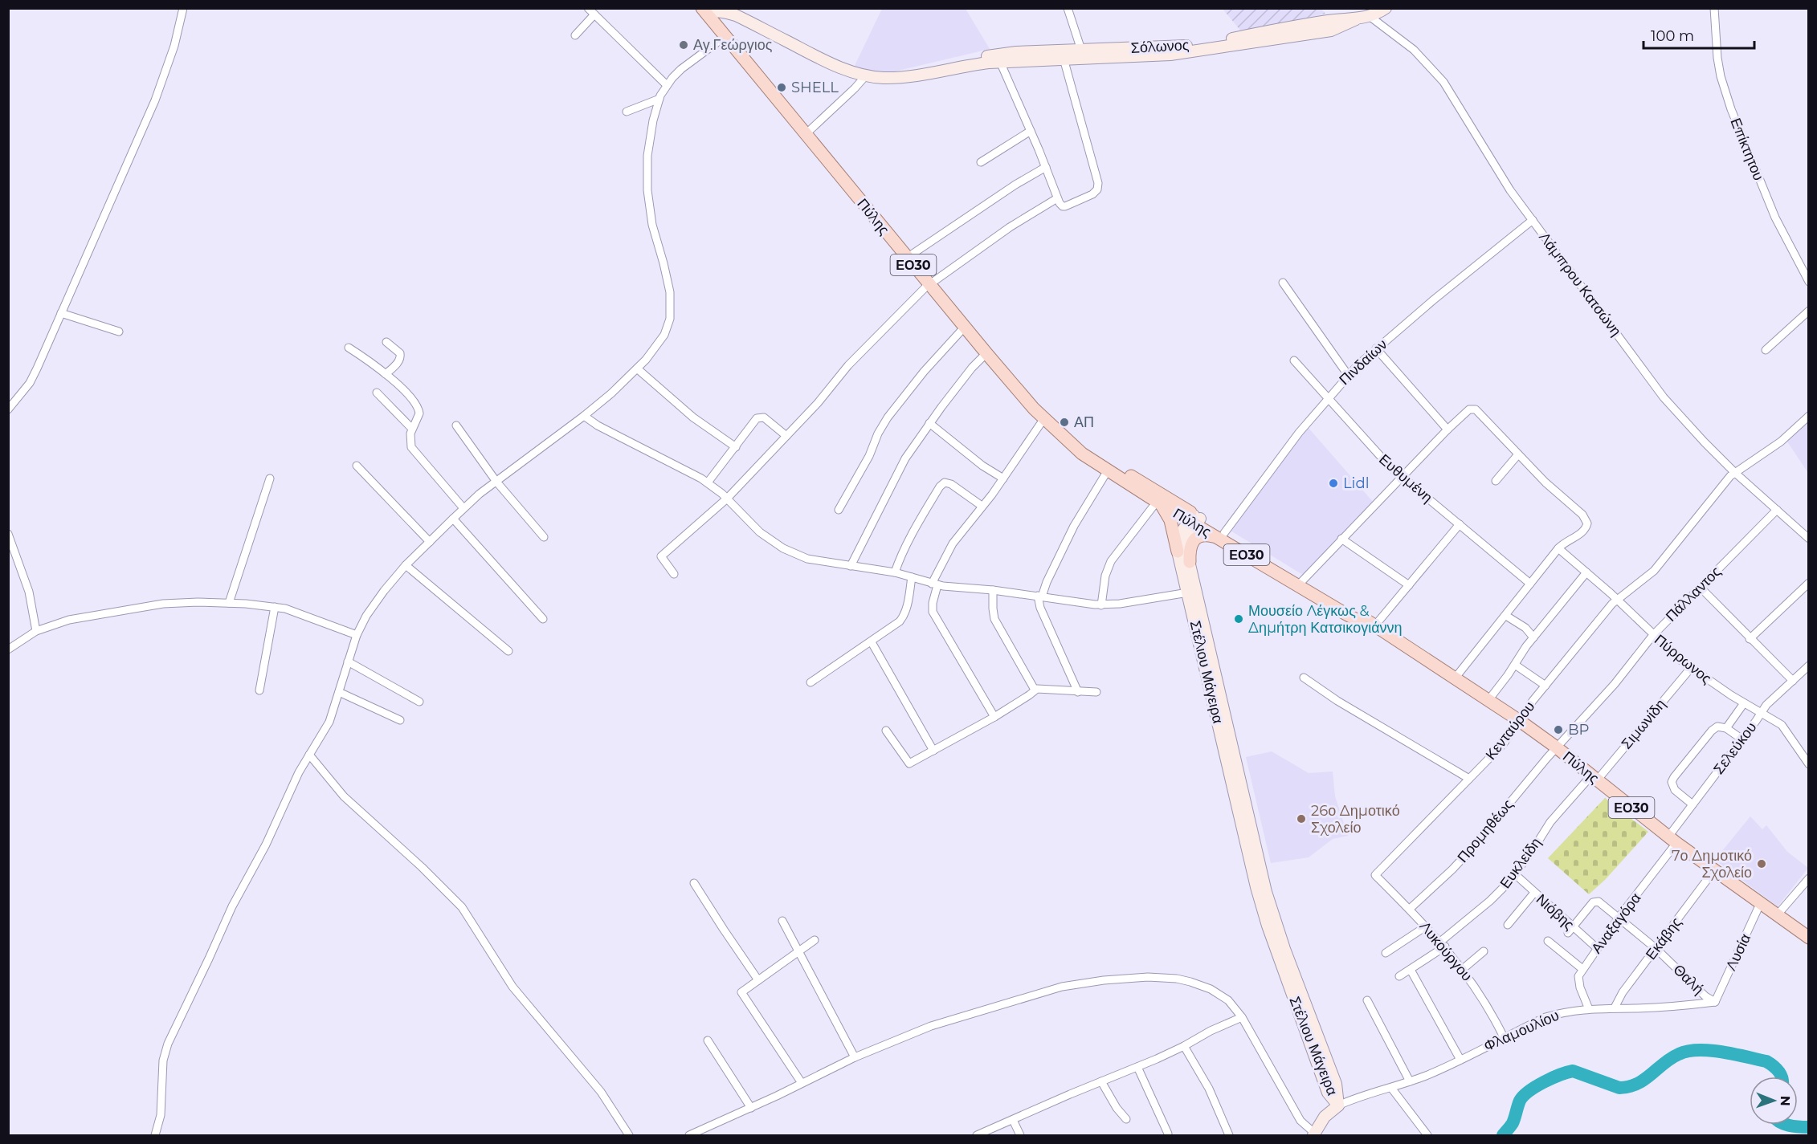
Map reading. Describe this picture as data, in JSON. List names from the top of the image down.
{
  "streets": {
    "main road": [
      "Σόλωνος",
      "Πύλης",
      "ΕΟ30",
      "Στέλιου Μάγειρα"
    ],
    "street": [
      "Επίκτητου",
      "Λάμπρου Κατσώνη",
      "Πινδαίων",
      "Ευθυμένη",
      "Πάλλαντος",
      "Πύρρωνος",
      "Σιμωνίδη",
      "Κενταύρου",
      "Σελεύκου",
      "Προμηθέως",
      "Ευκλείδη",
      "Νιόβης",
      "Αναξαγόρα",
      "Εκάβης",
      "Λυκούργου",
      "Λυσία",
      "Θαλή",
      "Φλαμουλίου"
    ]
  },
  "crossings": [
    ["Σόλωνος", "Πύλης"],
    ["Σόλωνος", "Λάμπρου Κατσώνη"],
    ["Πύλης", "Πινδαίων"],
    ["Πύλης", "Πάλλαντος"],
    ["Πύλης", "Στέλιου Μάγειρα"],
    ["Πύλης", "Σιμωνίδη"],
    ["Πύλης", "Κενταύρου"],
    ["Πύλης", "Σελεύκου"],
    ["Πύλης", "Προμηθέως"],
    ["Πύλης", "Ευκλείδη"],
    ["Πύλης", "Αναξαγόρα"],
    ["Πύλης", "Εκάβης"],
    ["Πύλης", "Λυσία"],
    ["Λάμπρου Κατσώνη", "Πινδαίων"],
    ["Λάμπρου Κατσώνη", "Πάλλαντος"],
    ["Λάμπρου Κατσώνη", "Κενταύρου"],
    ["Πινδαίων", "Ευθυμένη"],
    ["Πάλλαντος", "Πύρρωνος"],
    ["Πάλλαντος", "Προμηθέως"],
    ["Πύρρωνος", "Σιμωνίδη"],
    ["Πύρρωνος", "Κενταύρου"],
    ["Πύρρωνος", "Σελεύκου"],
    ["Στέλιου Μάγειρα", "Φλαμουλίου"],
    ["Σιμωνίδη", "Ευκλείδη"],
    ["Κενταύρου", "Λυκούργου"],
    ["Σελεύκου", "Αναξαγόρα"],
    ["Προμηθέως", "Λυκούργου"],
    ["Ευκλείδη", "Νιόβης"],
    ["Ευκλείδη", "Λυκούργου"],
    ["Νιόβης", "Αναξαγόρα"],
    ["Νιόβης", "Θαλή"],
    ["Αναξαγόρα", "Θαλή"],
    ["Αναξαγόρα", "Φλαμουλίου"],
    ["Εκάβης", "Θαλή"],
    ["Εκάβης", "Φλαμουλίου"],
    ["Λυκούργου", "Φλαμουλίου"],
    ["Λυσία", "Θαλή"],
    ["Λυσία", "Φλαμουλίου"],
    ["Θαλή", "Φλαμουλίου"]
  ],
  "places": [
    "Αγ.Γεώργιος",
    "SHELL",
    "ΑΠ",
    "Lidl",
    "Μουσείο Λέγκως & Δημήτρη Κατσικογιάννη",
    "BP",
    "26ο Δημοτικό Σχολείο",
    "7ο Δημοτικό Σχολείο"
  ],
  "scale_bar": "100 m",
  "north": "right"
}
